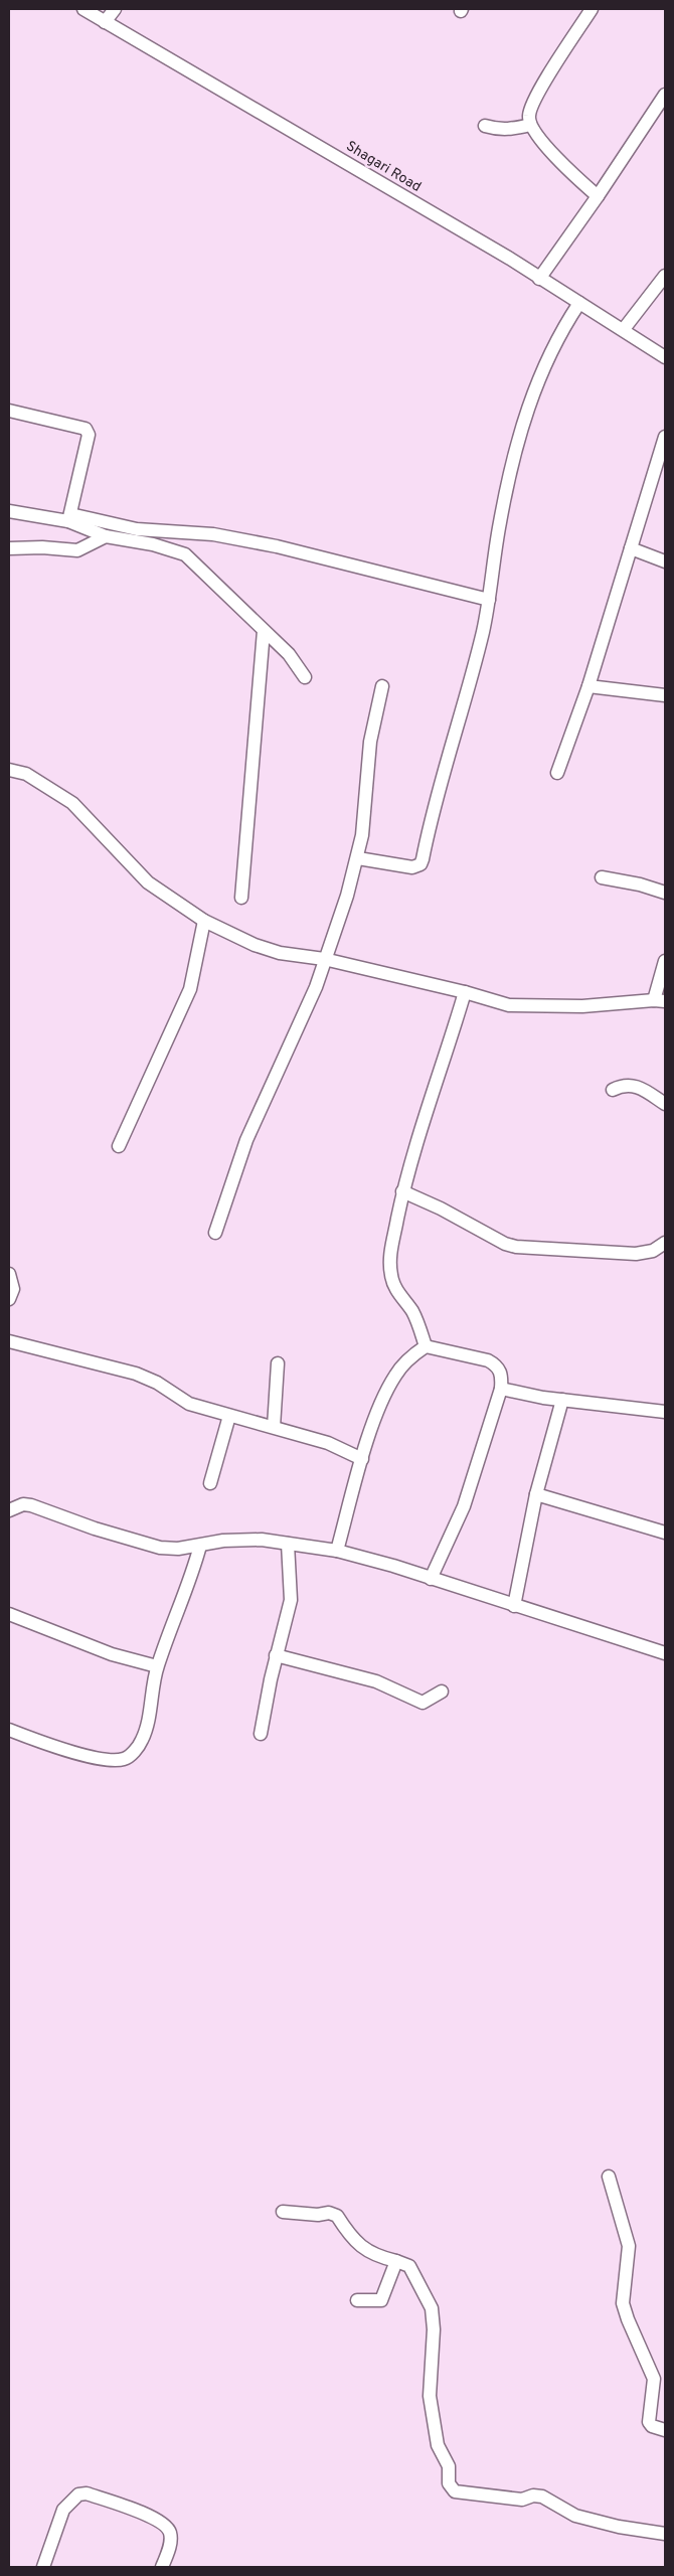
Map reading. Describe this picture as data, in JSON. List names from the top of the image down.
{
  "streets": {
    "street": ["Shagari Road"]
  }
}
